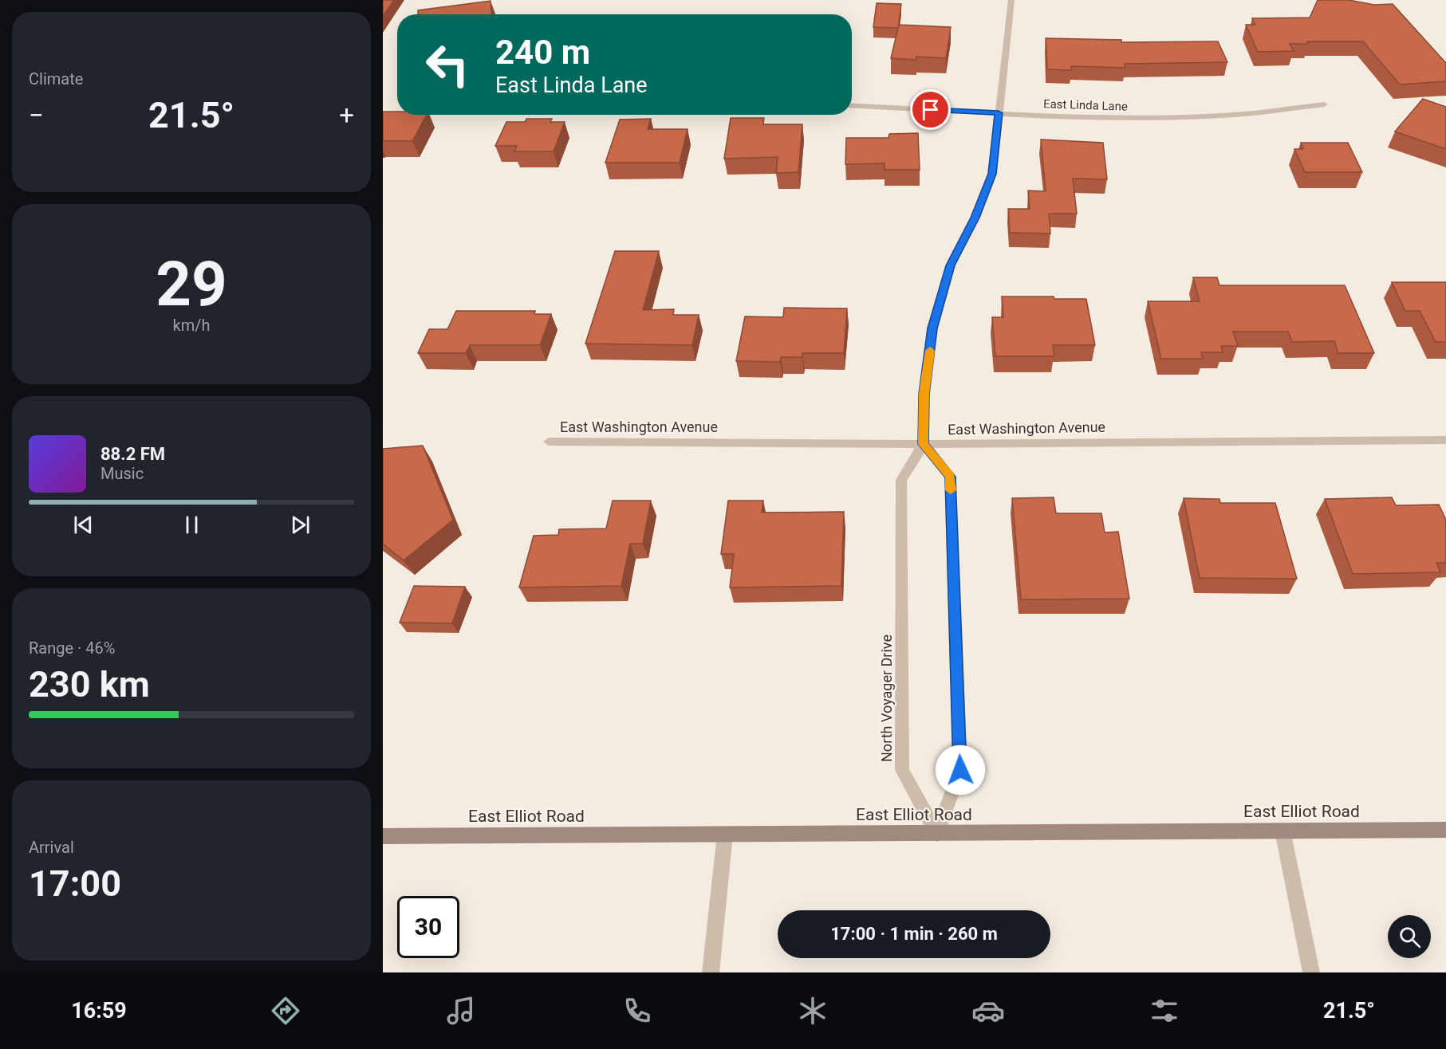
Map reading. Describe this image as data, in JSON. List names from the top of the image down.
{
  "streets": {
    "main road": ["East Elliot Road"],
    "street": ["East Linda Lane", "East Washington Avenue", "North Voyager Drive"]
  },
  "crossings": [
    ["East Washington Avenue", "North Voyager Drive"],
    ["North Voyager Drive", "East Elliot Road"]
  ],
  "page": {
    "tile": [
      "Climate",
      ["29", "km/h"],
      ["Range · 46%", "230 km"],
      ["Arrival", "17:00"]
    ],
    "turn": ["240 m", "East Linda Lane"],
    "heat": ["−", "21.5°", "+"],
    "song": ["88.2 FM", "Music"],
    "limit": "30",
    "trip": "17:00 · 1 min · 260 m",
    "tabs": ["16:59", "21.5°"]
  }
}
